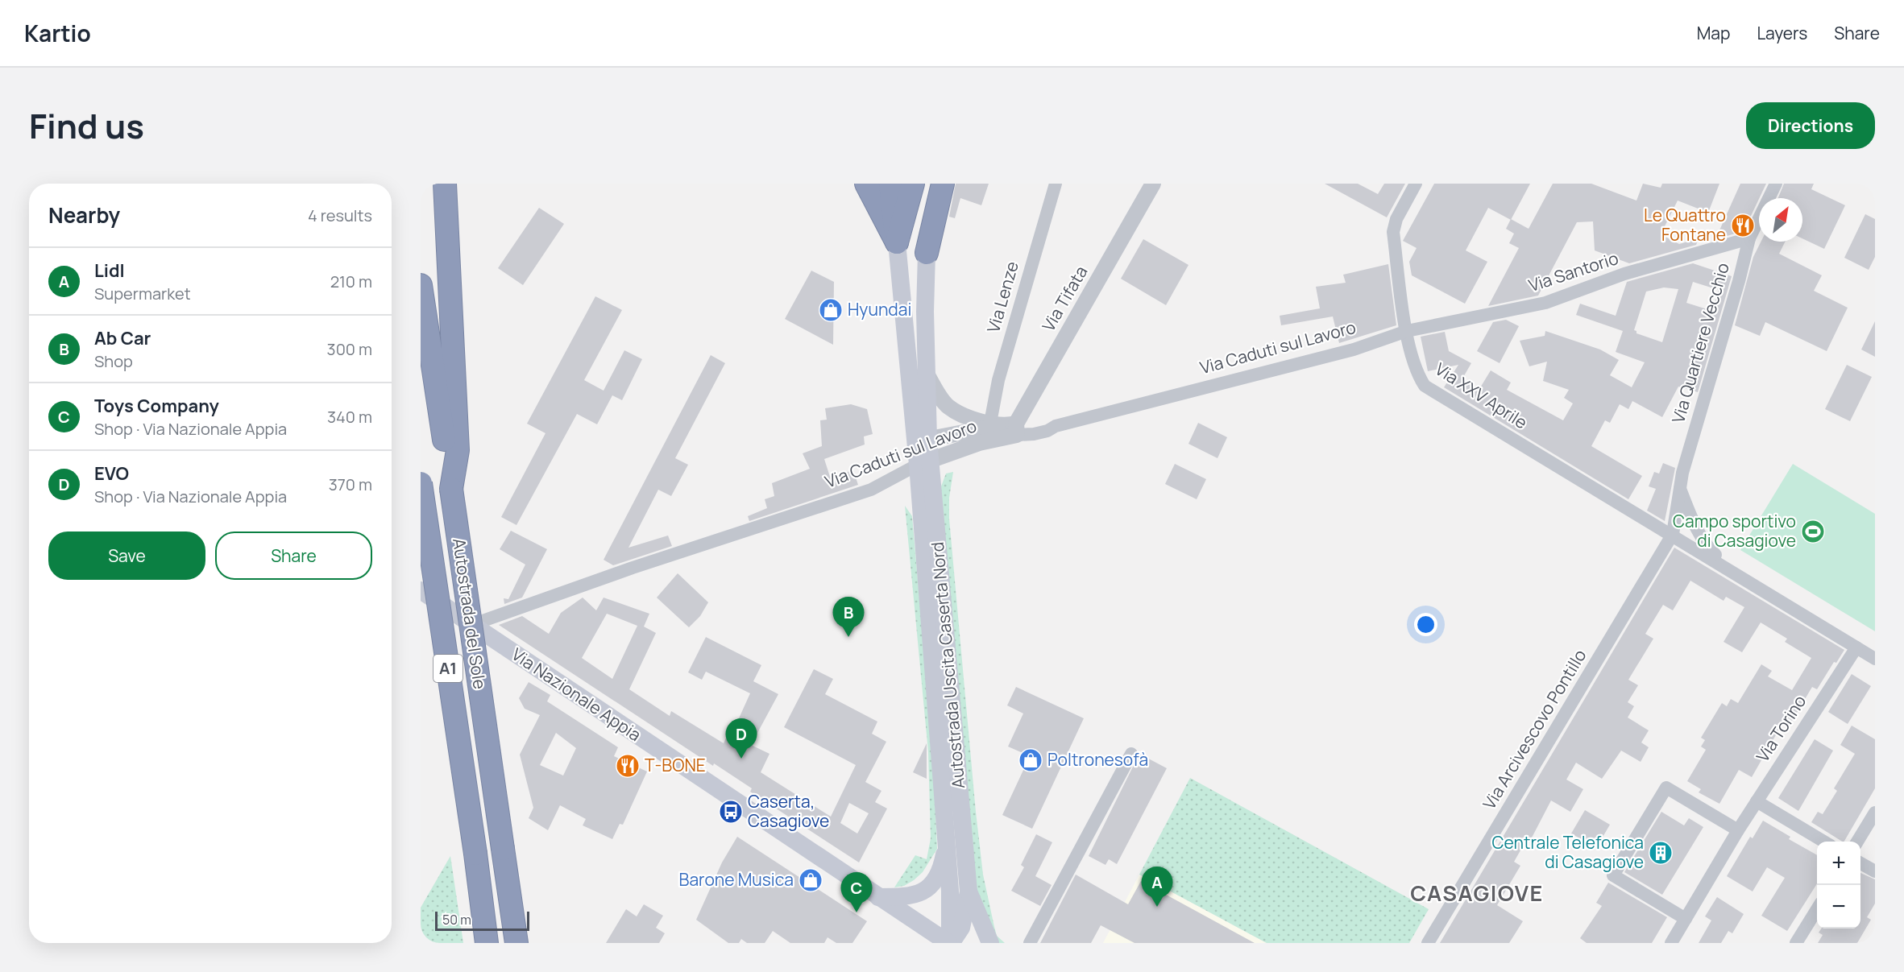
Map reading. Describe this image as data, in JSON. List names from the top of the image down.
{
  "streets": {
    "highway": ["Autostrada del Sole", "A1"],
    "main road": ["Autostrada Uscita Caserta Nord", "Via Nazionale Appia"],
    "street": [
      "Via Santorio",
      "Via Lenze",
      "Via Tifata",
      "Via Quartiere Vecchio",
      "Via Caduti sul Lavoro",
      "Via XXV Aprile",
      "Via Torino",
      "Via Arcivescovo Pontillo"
    ]
  },
  "crossings": [
    ["Via Santorio", "Via Quartiere Vecchio"],
    ["Via Santorio", "Via Caduti sul Lavoro"],
    ["Via Santorio", "Via XXV Aprile"],
    ["Via Lenze", "Via Tifata"],
    ["Via Lenze", "Via Caduti sul Lavoro"],
    ["Via Tifata", "Via Caduti sul Lavoro"],
    ["Via Quartiere Vecchio", "Via XXV Aprile"],
    ["Via Quartiere Vecchio", "Via Arcivescovo Pontillo"],
    ["Via Caduti sul Lavoro", "Via XXV Aprile"],
    ["Via Caduti sul Lavoro", "Autostrada Uscita Caserta Nord"],
    ["Via Caduti sul Lavoro", "Via Nazionale Appia"],
    ["Via XXV Aprile", "Via Arcivescovo Pontillo"],
    ["Autostrada Uscita Caserta Nord", "Via Nazionale Appia"]
  ],
  "districts": ["CASAGIOVE"],
  "places": {
    "restaurant": ["Le Quattro Fontane", "T-BONE"],
    "shop": ["Hyundai", "Poltronesofà", "Barone Musica"],
    "sports": ["Campo sportivo di Casagiove"],
    "bus stop": ["Caserta, Casagiove"],
    "building": ["Centrale Telefonica di Casagiove"]
  },
  "scale_bar": "50 m",
  "north": "top right",
  "page": {
    "header": "Kartio",
    "nav": ["Map", "Layers", "Share"],
    "title": "Find us",
    "buttons": [
      "Directions",
      ["Save", "Share"]
    ],
    "heading": ["Nearby", "4 results"],
    "list": [
      {
        "mark": "A",
        "name": "Lidl",
        "note": "Supermarket",
        "value": "210 m"
      },
      {
        "mark": "B",
        "name": "Ab Car",
        "note": "Shop",
        "value": "300 m"
      },
      {
        "mark": "C",
        "name": "Toys Company",
        "note": "Shop · Via Nazionale Appia",
        "value": "340 m"
      },
      {
        "mark": "D",
        "name": "EVO",
        "note": "Shop · Via Nazionale Appia",
        "value": "370 m"
      }
    ],
    "pins": [
      "B",
      "D",
      "A",
      "C"
    ],
    "map_buttons": ["+", "−"],
    "scale": "50 m"
  }
}
